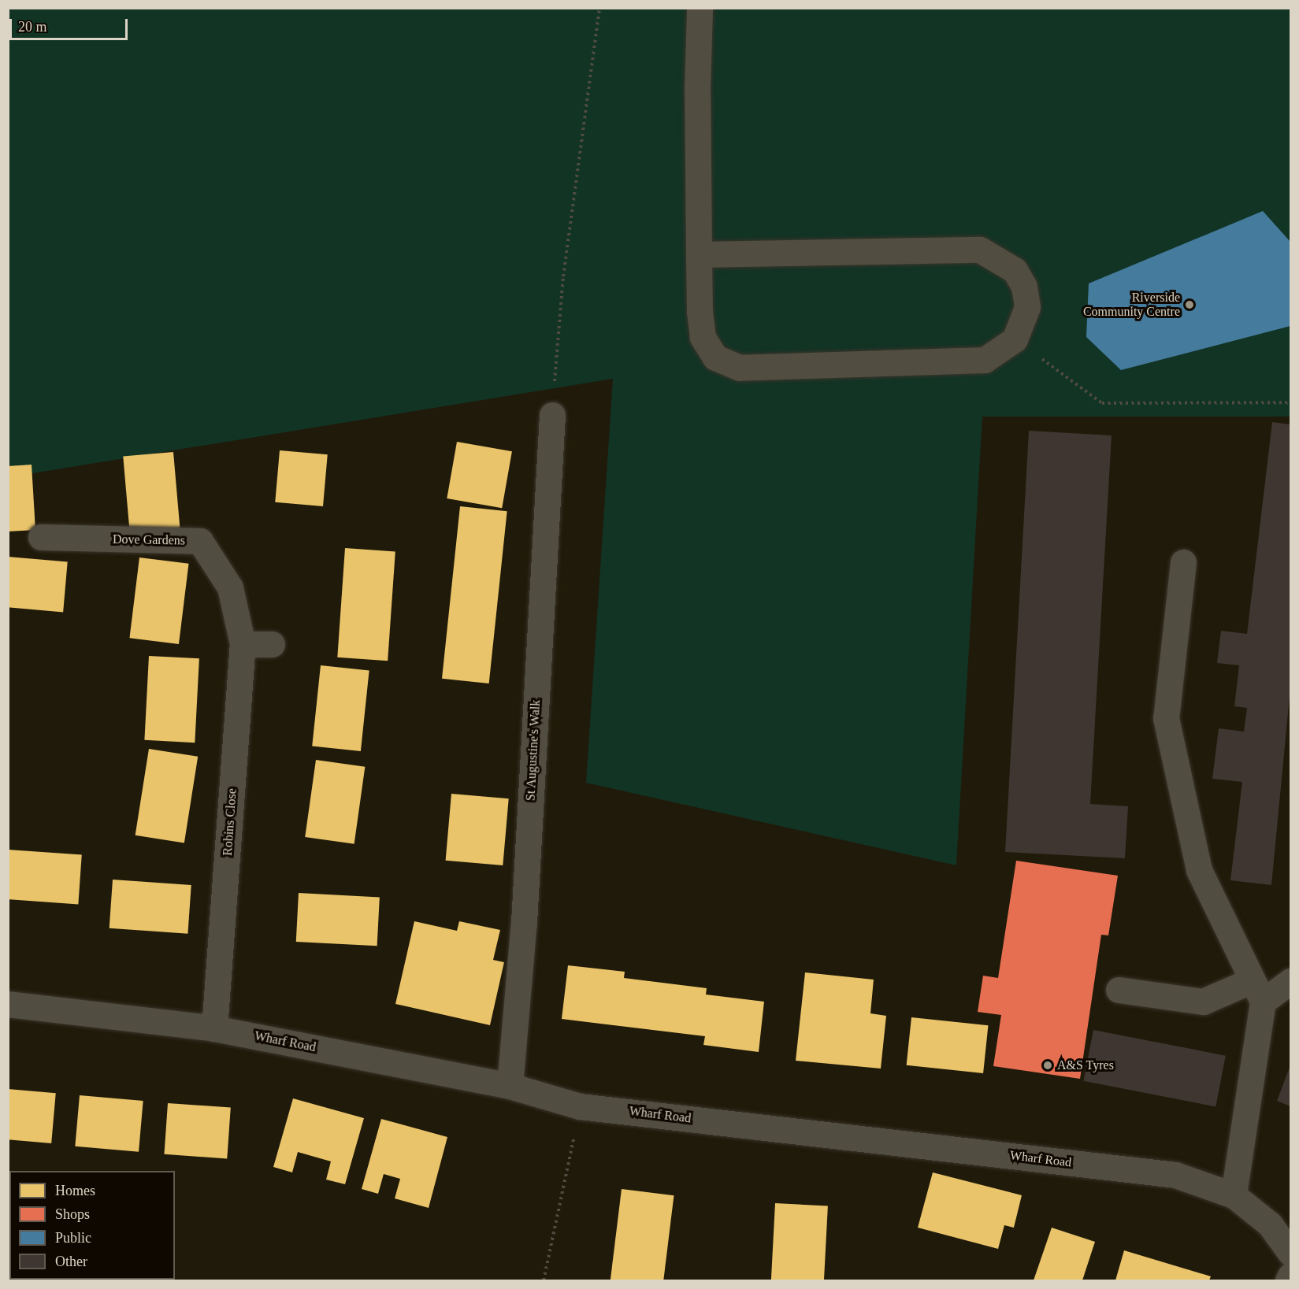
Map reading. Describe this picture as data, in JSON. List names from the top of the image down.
{
  "streets": {
    "street": [
      "Dove Gardens",
      "St Augustine's Walk",
      "Robins Close",
      "Wharf Road"
    ]
  },
  "crossings": [
    ["Dove Gardens", "Robins Close"],
    ["St Augustine's Walk", "Wharf Road"],
    ["Robins Close", "Wharf Road"]
  ],
  "places": ["Riverside Community Centre", "A&S Tyres"],
  "legend": [
    "Homes",
    "Shops",
    "Public",
    "Other"
  ],
  "scale_bar": "20 m"
}
